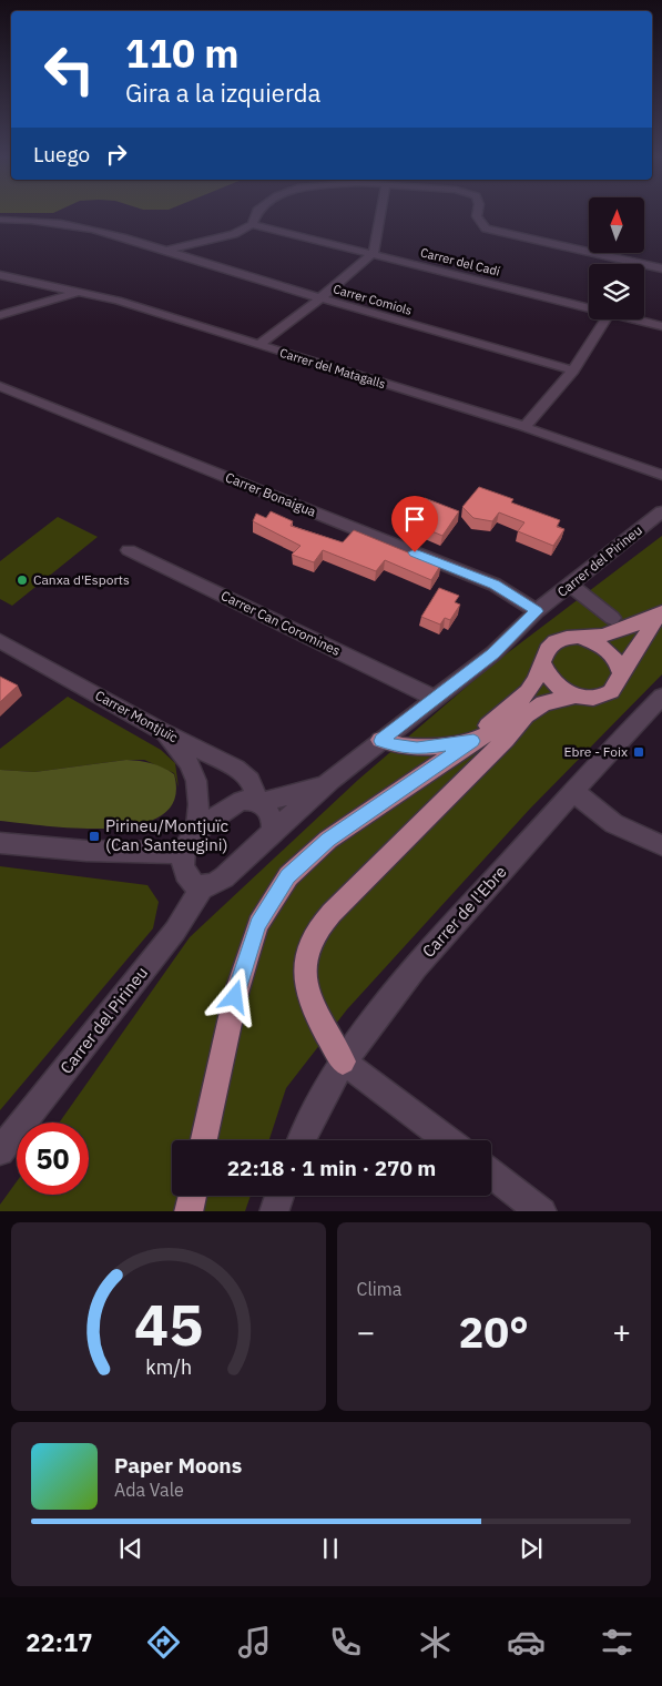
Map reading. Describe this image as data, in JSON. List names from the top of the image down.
{
  "streets": {
    "street": [
      "Carrer del Cadí",
      "Carrer Comiols",
      "Carrer del Matagalls",
      "Carrer Bonaigua",
      "Carrer del Pirineu",
      "Carrer Can Coromines",
      "Carrer Montjuïc",
      "Carrer de l'Ebre"
    ]
  },
  "crossings": [
    ["Carrer Bonaigua", "Carrer del Pirineu"],
    ["Carrer del Pirineu", "Carrer Can Coromines"],
    ["Carrer del Pirineu", "Carrer Montjuïc"]
  ],
  "places": {
    "other": ["Canxa d'Esports"],
    "transit": ["Ebre - Foix", "Pirineu/Montjuïc (Can Santeugini)"]
  },
  "north": "top",
  "page": {
    "turn": ["110 m", "Gira a la izquierda"],
    "then": "Luego",
    "limit": "50",
    "trip": "22:18 · 1 min · 270 m",
    "tile": "Clima",
    "heat": ["−", "20°", "+"],
    "song": ["Paper Moons", "Ada Vale"],
    "tabs": "22:17",
    "gauge": ["45", "km/h"]
  }
}
